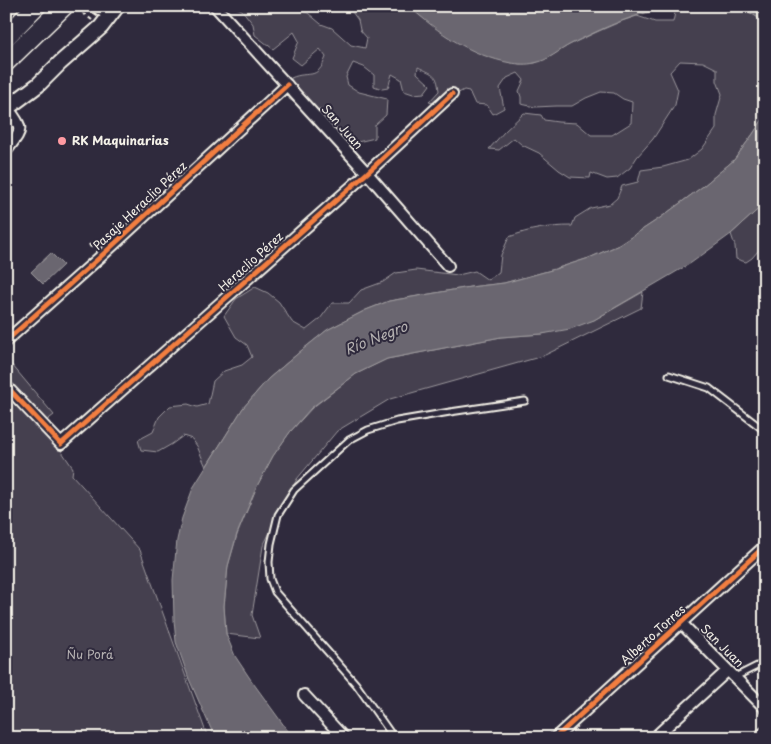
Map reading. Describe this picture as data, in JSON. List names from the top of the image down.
{
  "streets": {
    "street": [
      "San Juan",
      "Pasaje Heraclio Pérez",
      "Heraclio Pérez",
      "Alberto Torres"
    ]
  },
  "crossings": [
    ["San Juan", "Pasaje Heraclio Pérez"],
    ["San Juan", "Heraclio Pérez"],
    ["San Juan", "Alberto Torres"]
  ],
  "water": ["Río Negro"],
  "parks": ["Ñu Porá"],
  "places": ["RK Maquinarias"]
}
